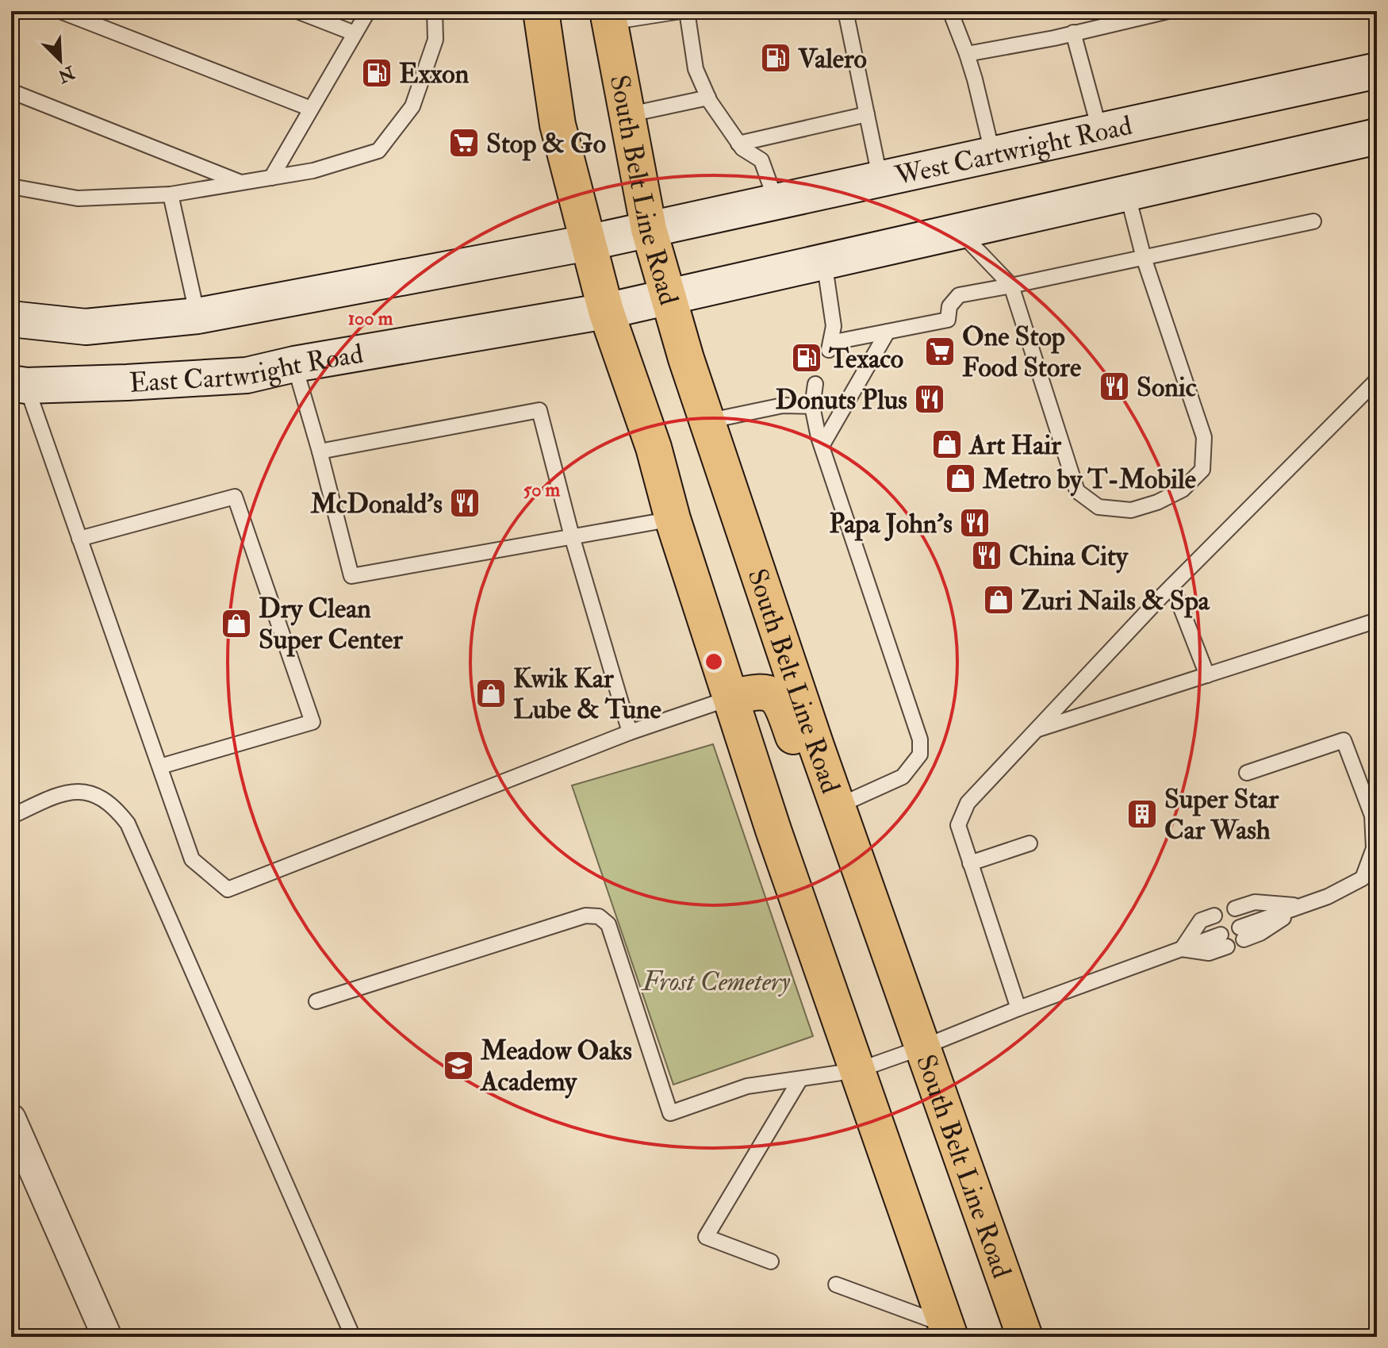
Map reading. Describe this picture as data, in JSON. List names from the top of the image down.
{
  "streets": {
    "main road": ["West Cartwright Road", "South Belt Line Road", "East Cartwright Road"]
  },
  "crossings": [
    ["West Cartwright Road", "South Belt Line Road"],
    ["West Cartwright Road", "East Cartwright Road"],
    ["South Belt Line Road", "East Cartwright Road"]
  ],
  "parks": ["Frost Cemetery"],
  "places": {
    "fuel station": ["Valero", "Exxon", "Texaco"],
    "supermarket": ["Stop & Go", "One Stop Food Store"],
    "restaurant": [
      "Sonic",
      "Donuts Plus",
      "McDonald's",
      "Papa John's",
      "China City"
    ],
    "shop": [
      "Art Hair",
      "Metro by T-Mobile",
      "Zuri Nails & Spa",
      "Dry Clean Super Center",
      "Kwik Kar Lube & Tune"
    ],
    "building": ["Super Star Car Wash"],
    "school or university": ["Meadow Oaks Academy"]
  },
  "north": "bottom right",
  "rings": ["100 m", "50 m"]
}
